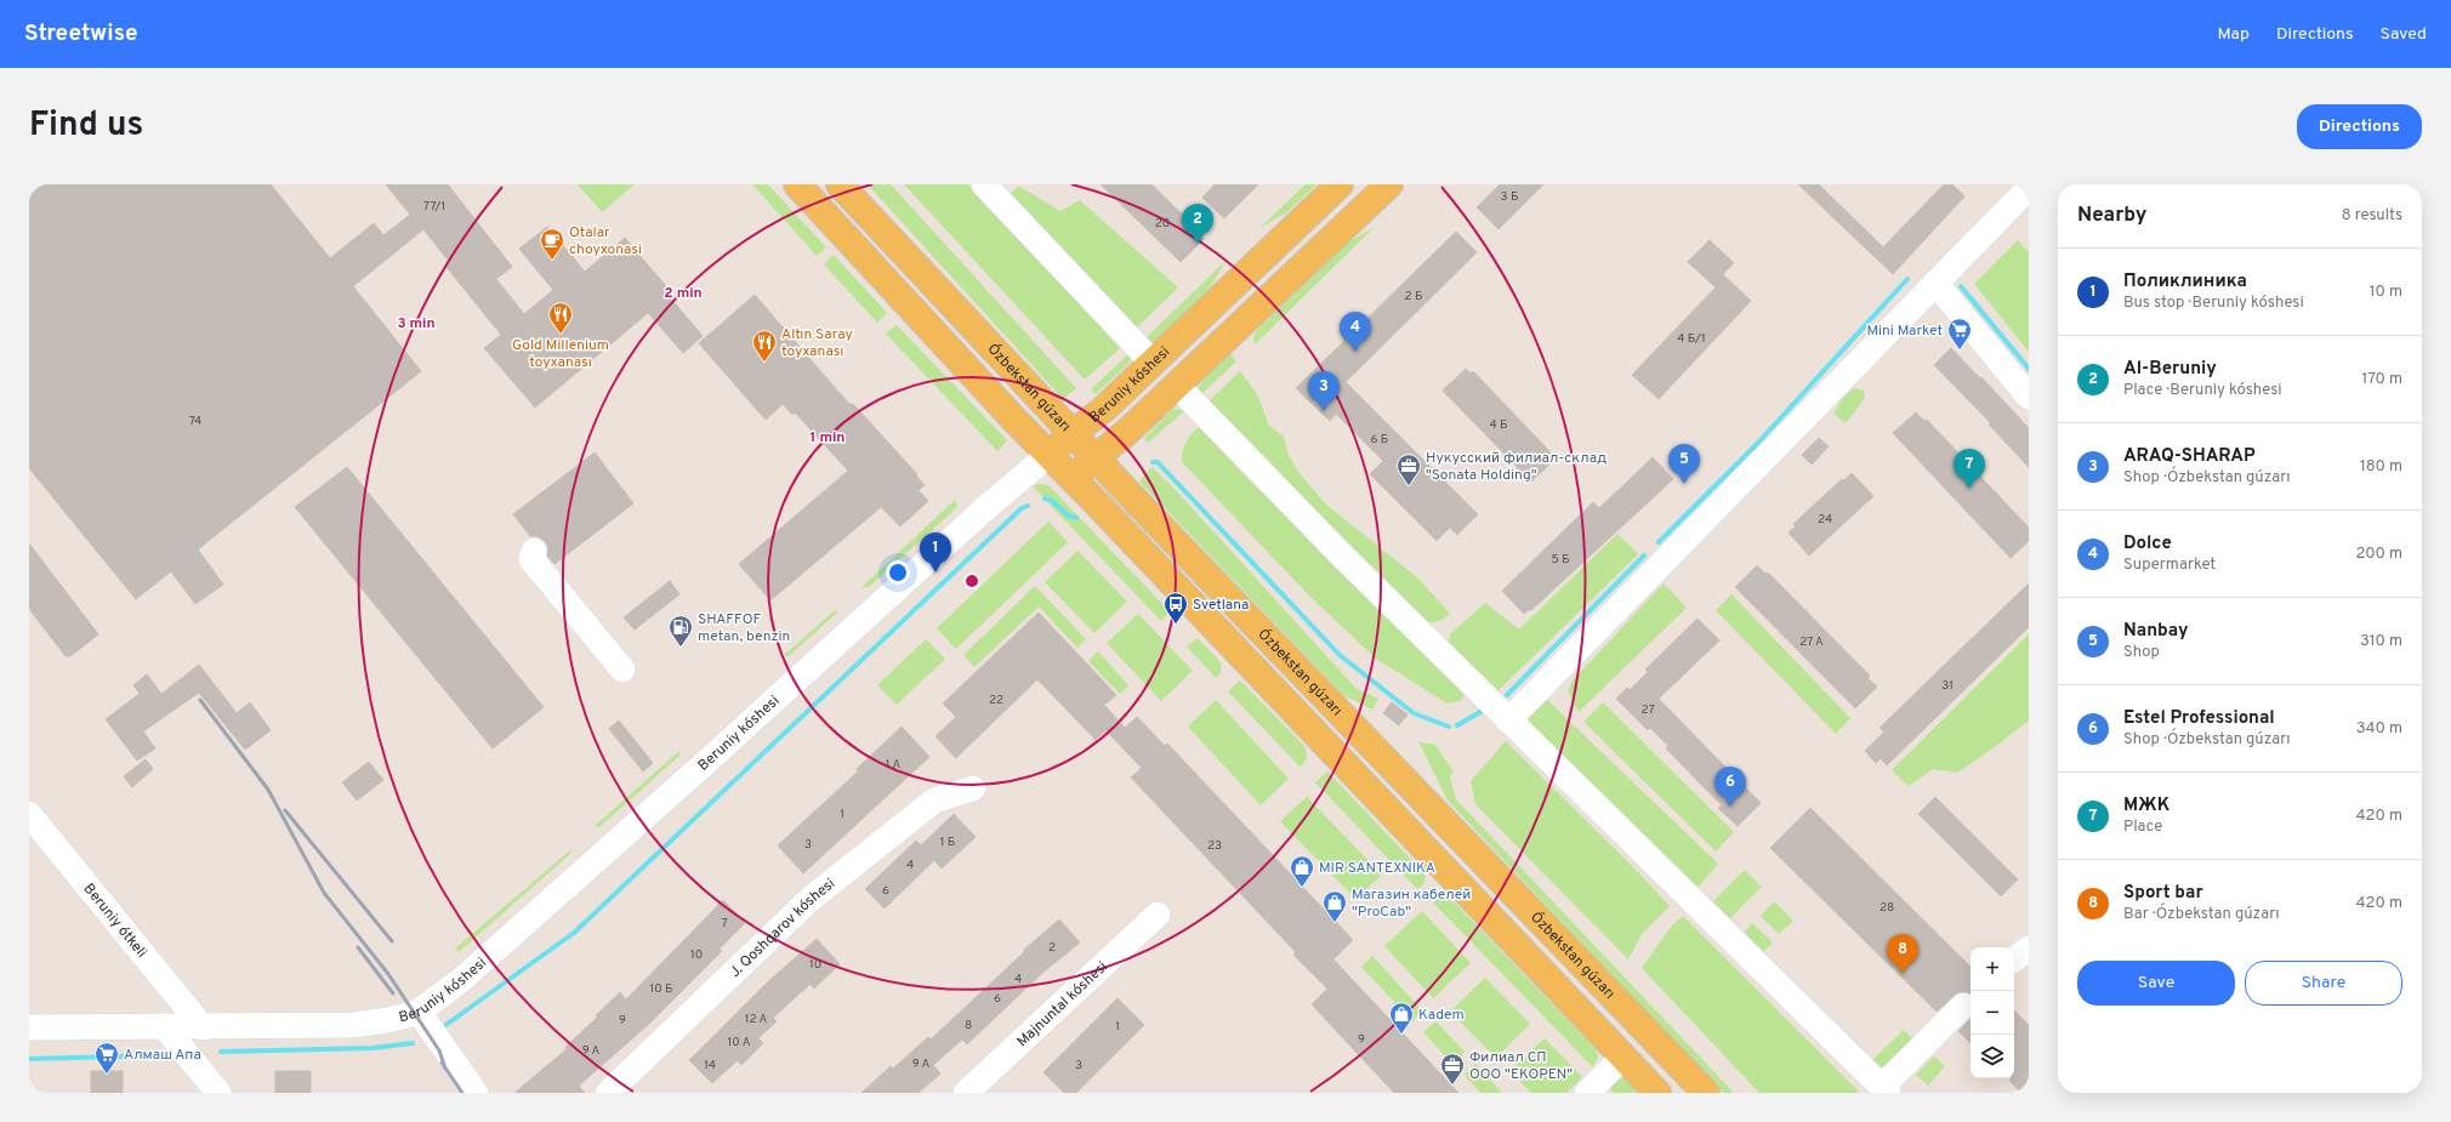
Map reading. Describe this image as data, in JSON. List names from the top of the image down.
{
  "streets": {
    "main road": ["Beruniy kóshesi", "Ózbekstan gúzarı"],
    "street": ["Beruniy ótkeli", "J. Qoshqarov kóshesi", "Majnuntal kóshesi"]
  },
  "crossings": [
    ["Beruniy kóshesi", "Ózbekstan gúzarı"],
    ["Beruniy kóshesi", "Beruniy ótkeli"]
  ],
  "places": {
    "cafe": ["Otalar choyxonasi"],
    "restaurant": ["Gold Millenium toyxanası", "Altın Saray toyxanası"],
    "supermarket": ["Mini Market", "Алмаш Апа"],
    "office": ["Нукусский филиал-склад \"Sonata Holding\"", "Филиал СП OOO \"EKOPEN\""],
    "bus stop": ["Svetlana"],
    "fuel station": ["SHAFFOF metan, benzin"],
    "shop": ["MIR SANTEXNIKA", "Магазин кабелей \"ProCab\"", "Kadem"]
  },
  "house_numbers": [
    "3 Б",
    "77/1",
    "20",
    "2 Б",
    "4 Б/1",
    "74",
    "4 Б",
    "6 Б",
    "24",
    "5 Б",
    "27 А",
    "31",
    "22",
    "27",
    "1 А",
    "1",
    "1 Б",
    "3",
    "23",
    "4",
    "6",
    "28",
    "7",
    "2",
    "10",
    "10",
    "4",
    "10 Б",
    "6",
    "12 А",
    "9",
    "8",
    "1",
    "9",
    "10 А",
    "9 А",
    "9 А",
    "14",
    "3"
  ],
  "page": {
    "header": "Streetwise",
    "nav": ["Map", "Directions", "Saved"],
    "title": "Find us",
    "buttons": [
      "Directions",
      ["Save", "Share"]
    ],
    "heading": ["Nearby", "8 results"],
    "pins": [
      "2",
      "4",
      "3",
      "5",
      "7",
      "1",
      "6",
      "8"
    ],
    "list": [
      {
        "mark": "1",
        "name": "Поликлиника",
        "note": "Bus stop · Beruniy kóshesi",
        "value": "10 m"
      },
      {
        "mark": "2",
        "name": "Al-Beruniy",
        "note": "Place · Beruniy kóshesi",
        "value": "170 m"
      },
      {
        "mark": "3",
        "name": "ARAQ-SHARAP",
        "note": "Shop · Ózbekstan gúzarı",
        "value": "180 m"
      },
      {
        "mark": "4",
        "name": "Dolce",
        "note": "Supermarket",
        "value": "200 m"
      },
      {
        "mark": "5",
        "name": "Nanbay",
        "note": "Shop",
        "value": "310 m"
      },
      {
        "mark": "6",
        "name": "Estel Professional",
        "note": "Shop · Ózbekstan gúzarı",
        "value": "340 m"
      },
      {
        "mark": "7",
        "name": "МЖК",
        "note": "Place",
        "value": "420 m"
      },
      {
        "mark": "8",
        "name": "Sport bar",
        "note": "Bar · Ózbekstan gúzarı",
        "value": "420 m"
      }
    ],
    "map_buttons": ["+", "−"]
  },
  "rings": ["2 min", "3 min", "1 min"]
}
